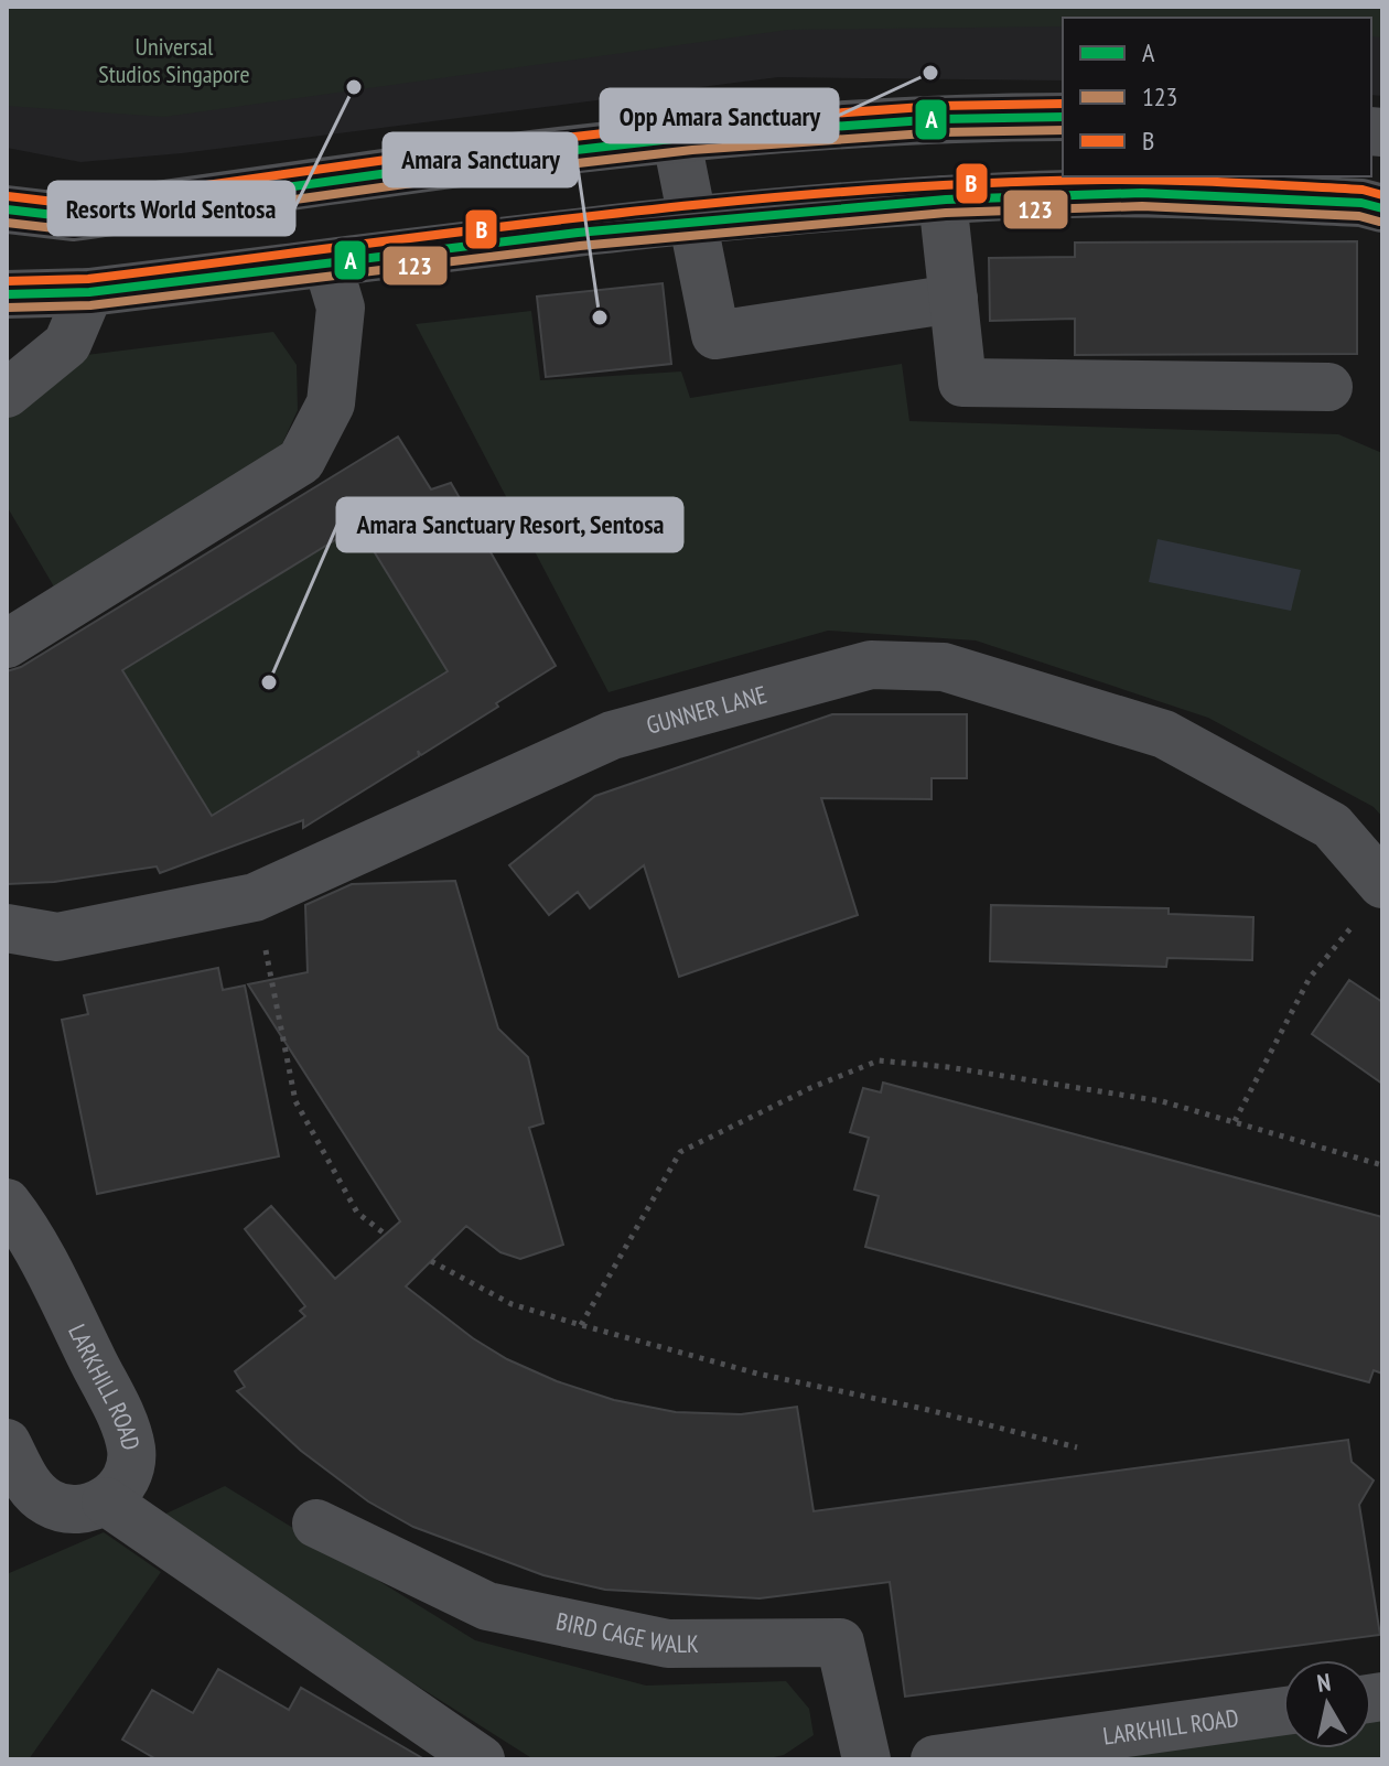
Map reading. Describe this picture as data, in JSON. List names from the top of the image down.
{
  "streets": {
    "street": ["GUNNER LANE", "LARKHILL ROAD", "BIRD CAGE WALK"]
  },
  "parks": ["Universal Studios Singapore"],
  "places": [
    "Opp Amara Sanctuary",
    "Resorts World Sentosa",
    "Amara Sanctuary",
    "Amara Sanctuary Resort, Sentosa"
  ],
  "lines": ["transit line B", "transit line A", "transit line 123"],
  "legend": ["A", "123", "B"],
  "north": "top"
}
